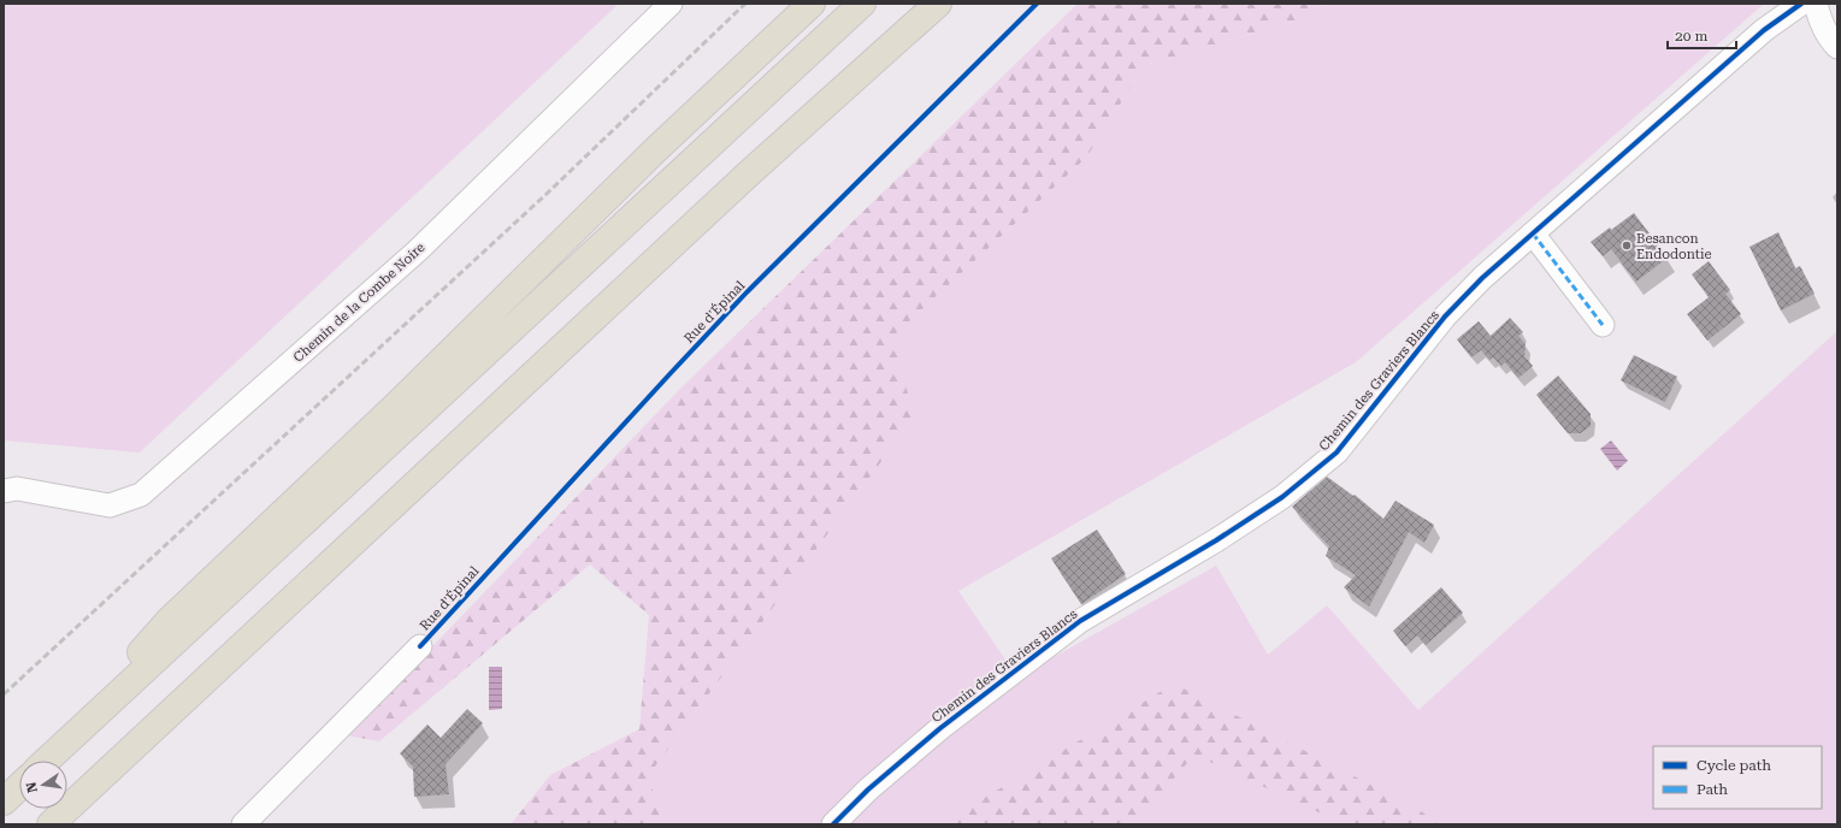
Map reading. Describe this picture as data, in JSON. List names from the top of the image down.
{
  "streets": {
    "street": ["Chemin de la Combe Noire", "Chemin des Graviers Blancs"],
    "cycle path": ["Rue d'Épinal"]
  },
  "places": ["Besancon Endodontie"],
  "legend": ["Cycle path", "Path"],
  "scale_bar": "20 m",
  "north": "left"
}
